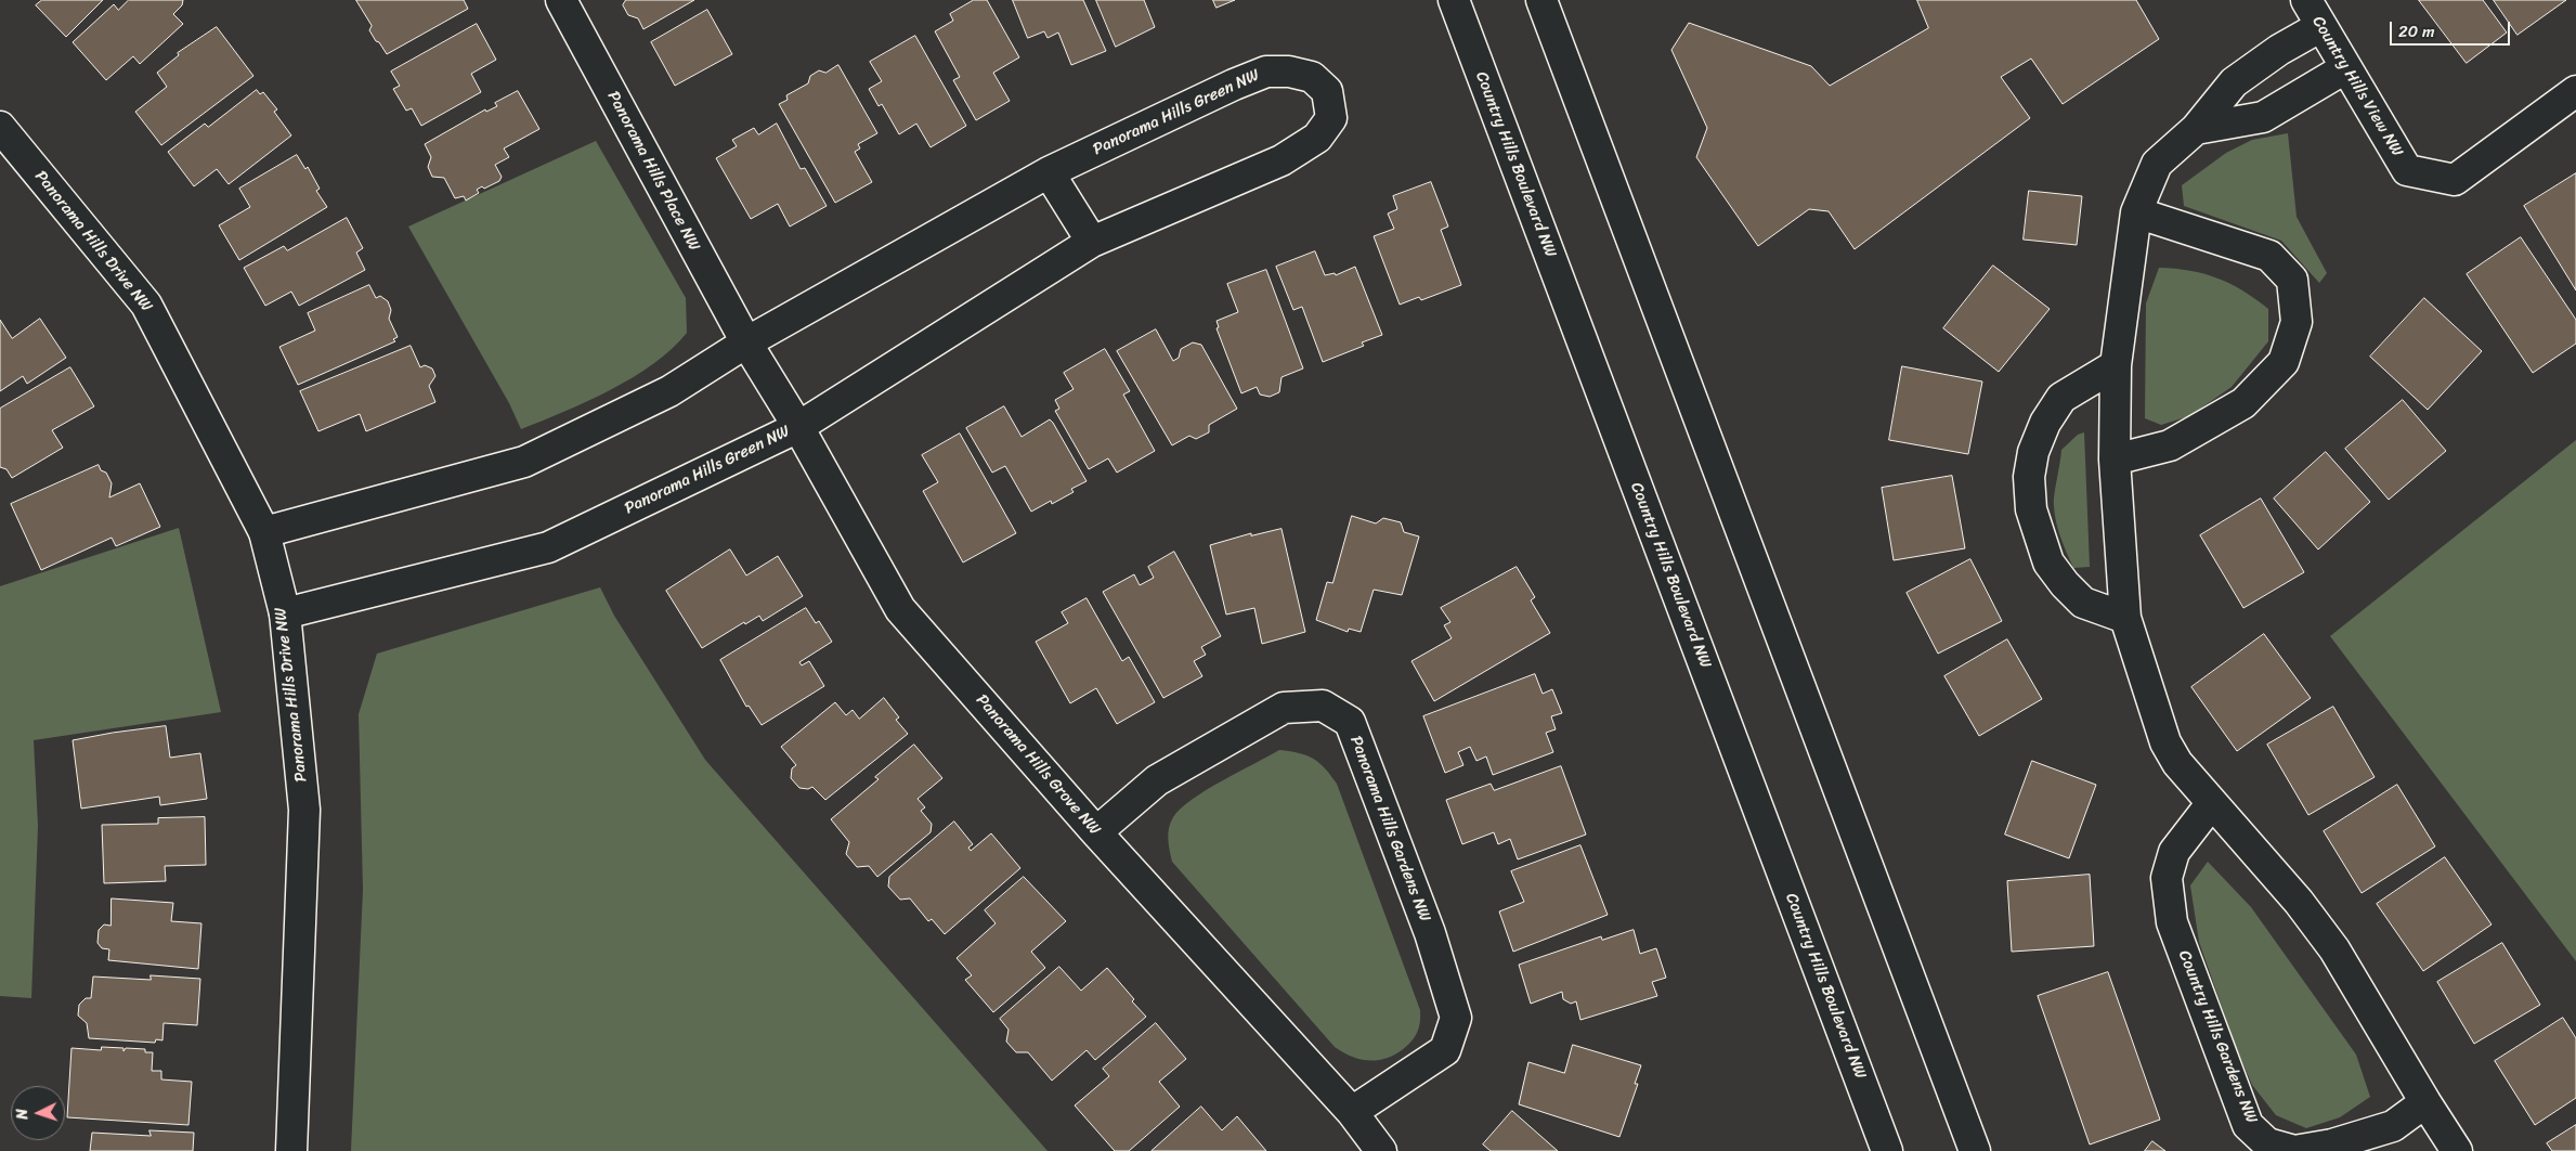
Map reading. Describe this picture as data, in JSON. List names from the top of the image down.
{
  "streets": {
    "street": [
      "Country Hills View NW",
      "Panorama Hills Green NW",
      "Country Hills Boulevard NW",
      "Panorama Hills Place NW",
      "Panorama Hills Drive NW",
      "Panorama Hills Grove NW",
      "Panorama Hills Gardens NW",
      "Country Hills Gardens NW"
    ]
  },
  "crossings": [
    ["Panorama Hills Green NW", "Panorama Hills Place NW"],
    ["Panorama Hills Green NW", "Panorama Hills Drive NW"],
    ["Panorama Hills Green NW", "Panorama Hills Grove NW"],
    ["Panorama Hills Place NW", "Panorama Hills Grove NW"],
    ["Panorama Hills Grove NW", "Panorama Hills Gardens NW"]
  ],
  "scale_bar": "20 m",
  "north": "left"
}
